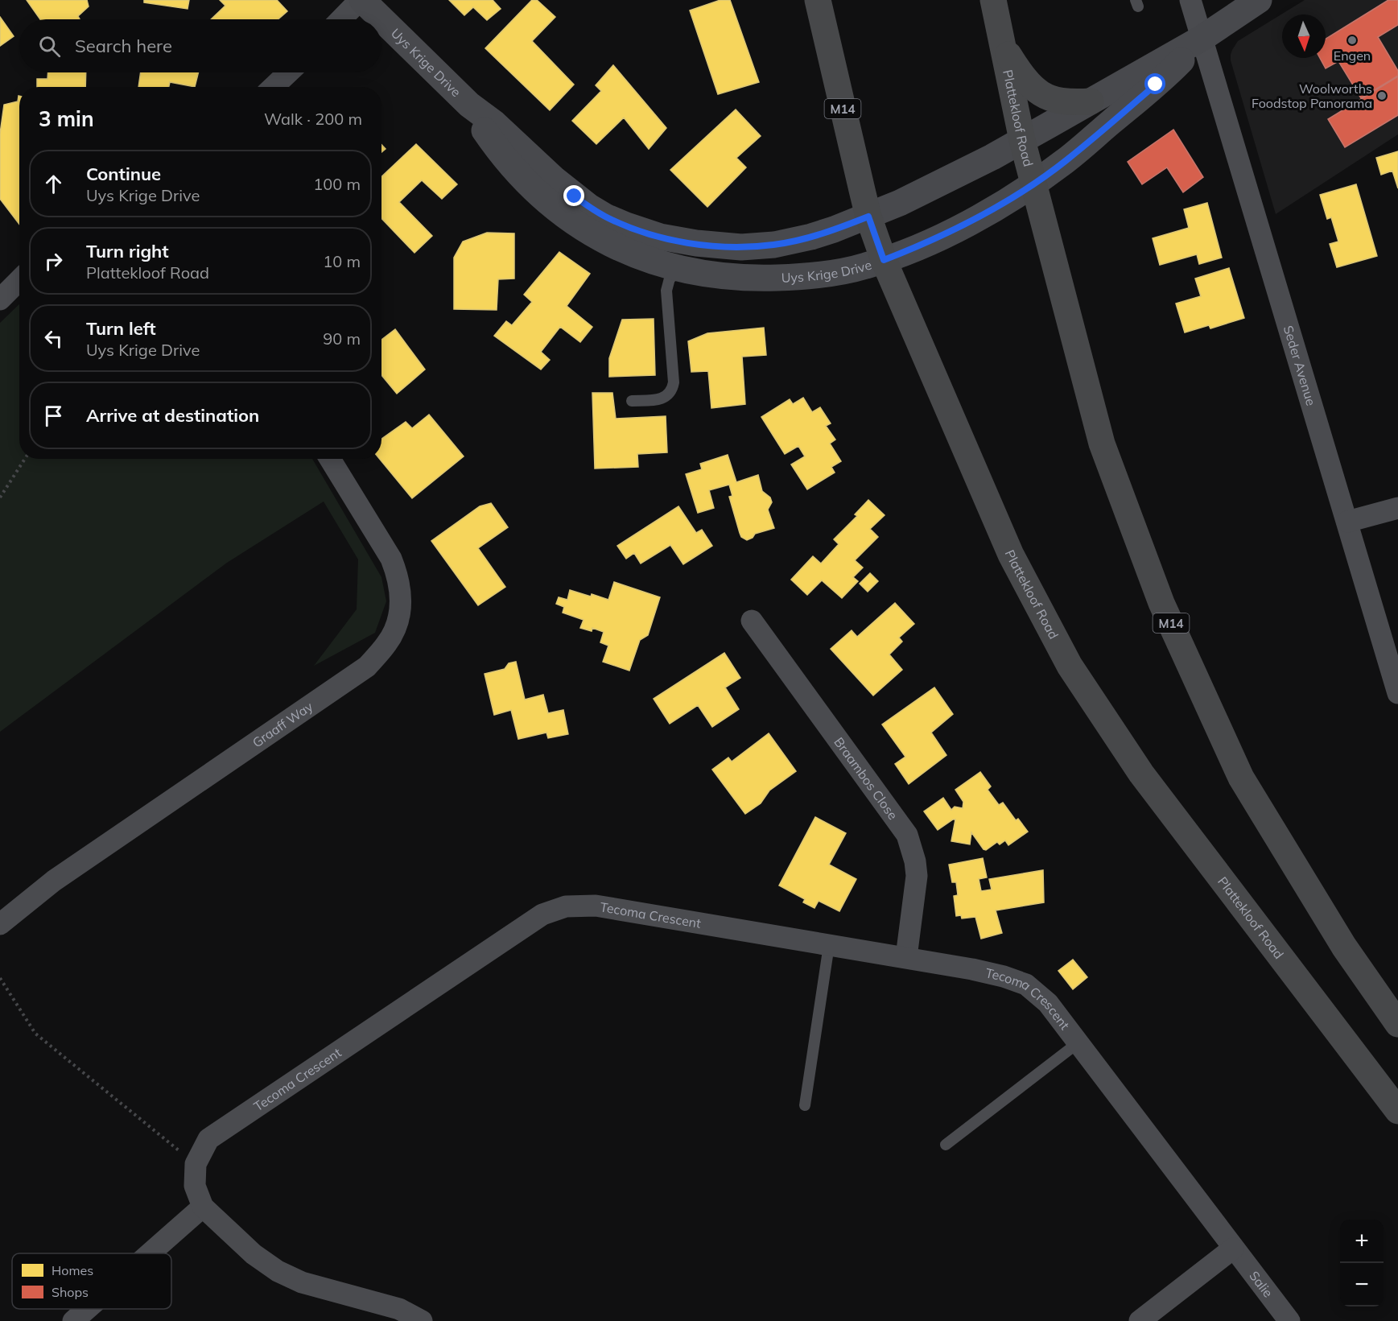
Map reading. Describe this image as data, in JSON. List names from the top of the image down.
{
  "streets": {
    "main road": ["M14", "Plattekloof Road"],
    "street": [
      "Uys Krige Drive",
      "Seder Avenue",
      "Graaff Way",
      "Braambos Close",
      "Tecoma Crescent",
      "Salie"
    ]
  },
  "crossings": [
    ["Uys Krige Drive", "Plattekloof Road"],
    ["Uys Krige Drive", "Seder Avenue"],
    ["Braambos Close", "Tecoma Crescent"],
    ["Tecoma Crescent", "Salie"]
  ],
  "places": ["Engen", "Woolworths Foodstop Panorama"],
  "legend": ["Homes", "Shops"],
  "north": "bottom",
  "page": {
    "search": "Search here",
    "heading": ["3 min", "Walk · 200 m"],
    "list": [
      ["Continue", "Uys Krige Drive", "100 m"],
      ["Turn right", "Plattekloof Road", "10 m"],
      ["Turn left", "Uys Krige Drive", "90 m"],
      "Arrive at destination"
    ],
    "map_buttons": ["+", "−"]
  }
}
